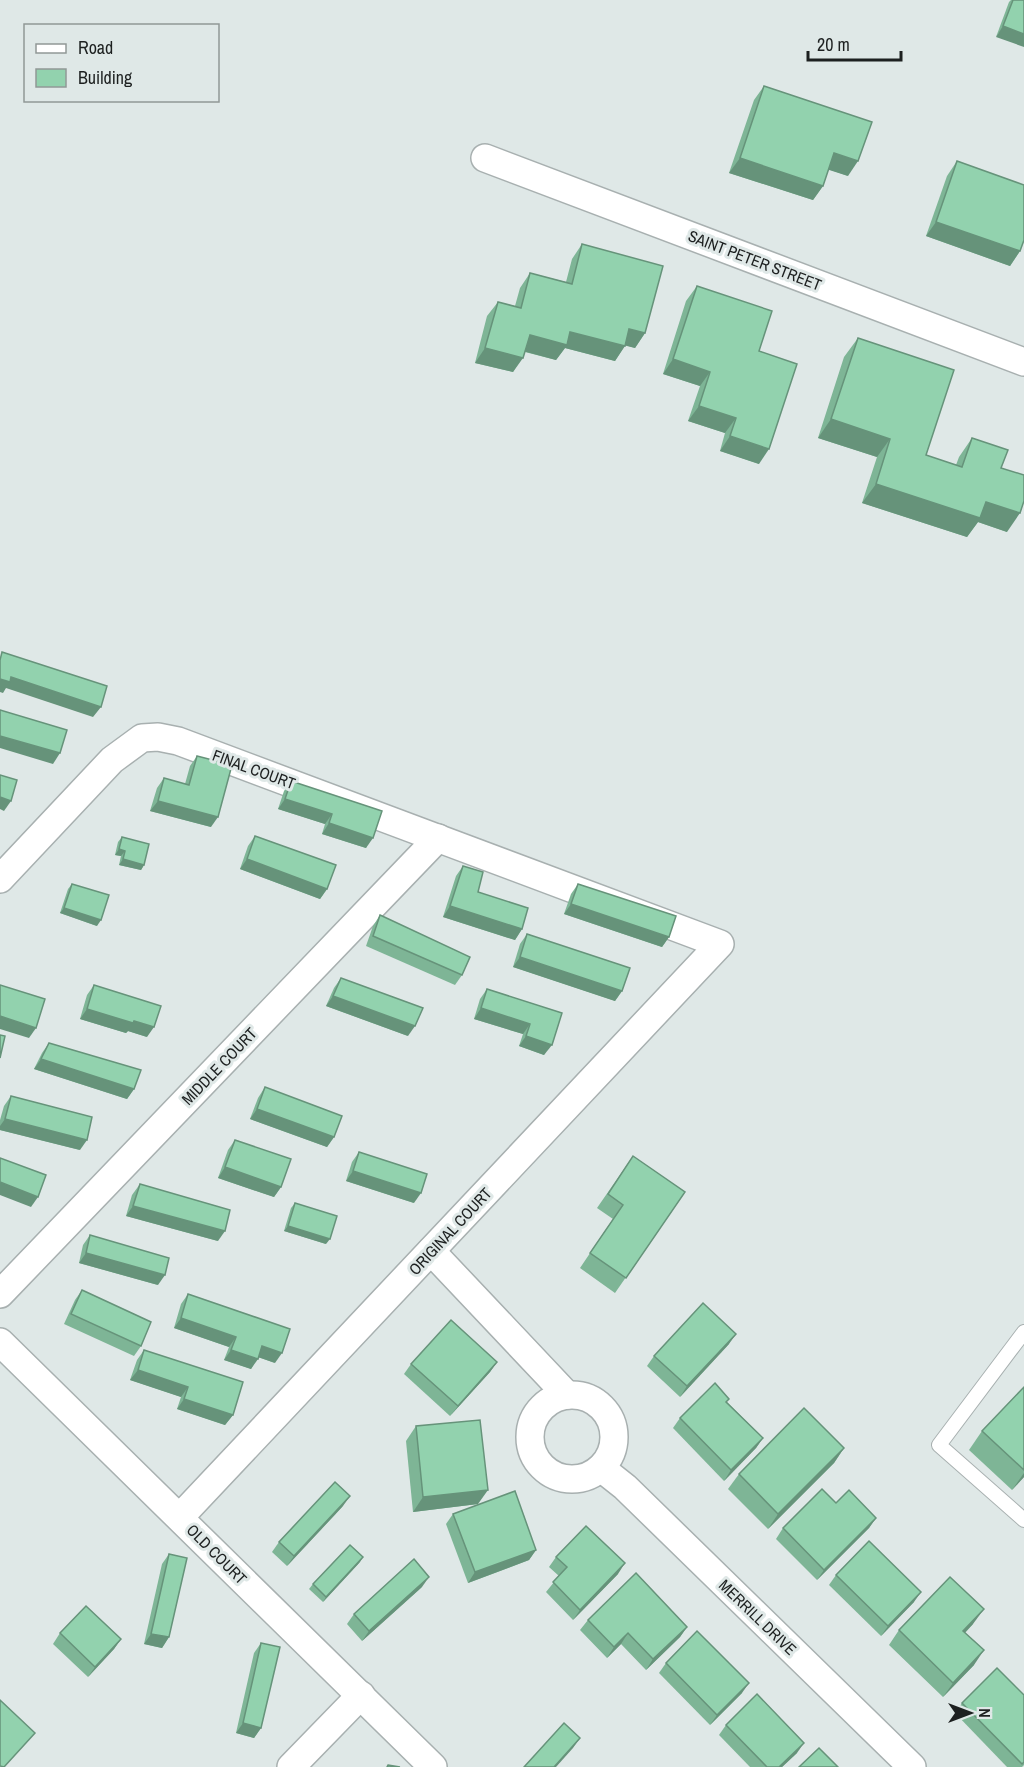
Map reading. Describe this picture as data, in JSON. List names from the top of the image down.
{
  "streets": {
    "street": [
      "SAINT PETER STREET",
      "FINAL COURT",
      "MIDDLE COURT",
      "ORIGINAL COURT",
      "OLD COURT",
      "MERRILL DRIVE"
    ]
  },
  "crossings": [
    ["FINAL COURT", "MIDDLE COURT"],
    ["FINAL COURT", "ORIGINAL COURT"],
    ["ORIGINAL COURT", "OLD COURT"]
  ],
  "legend": ["Road", "Building"],
  "scale_bar": "20 m",
  "north": "right"
}
